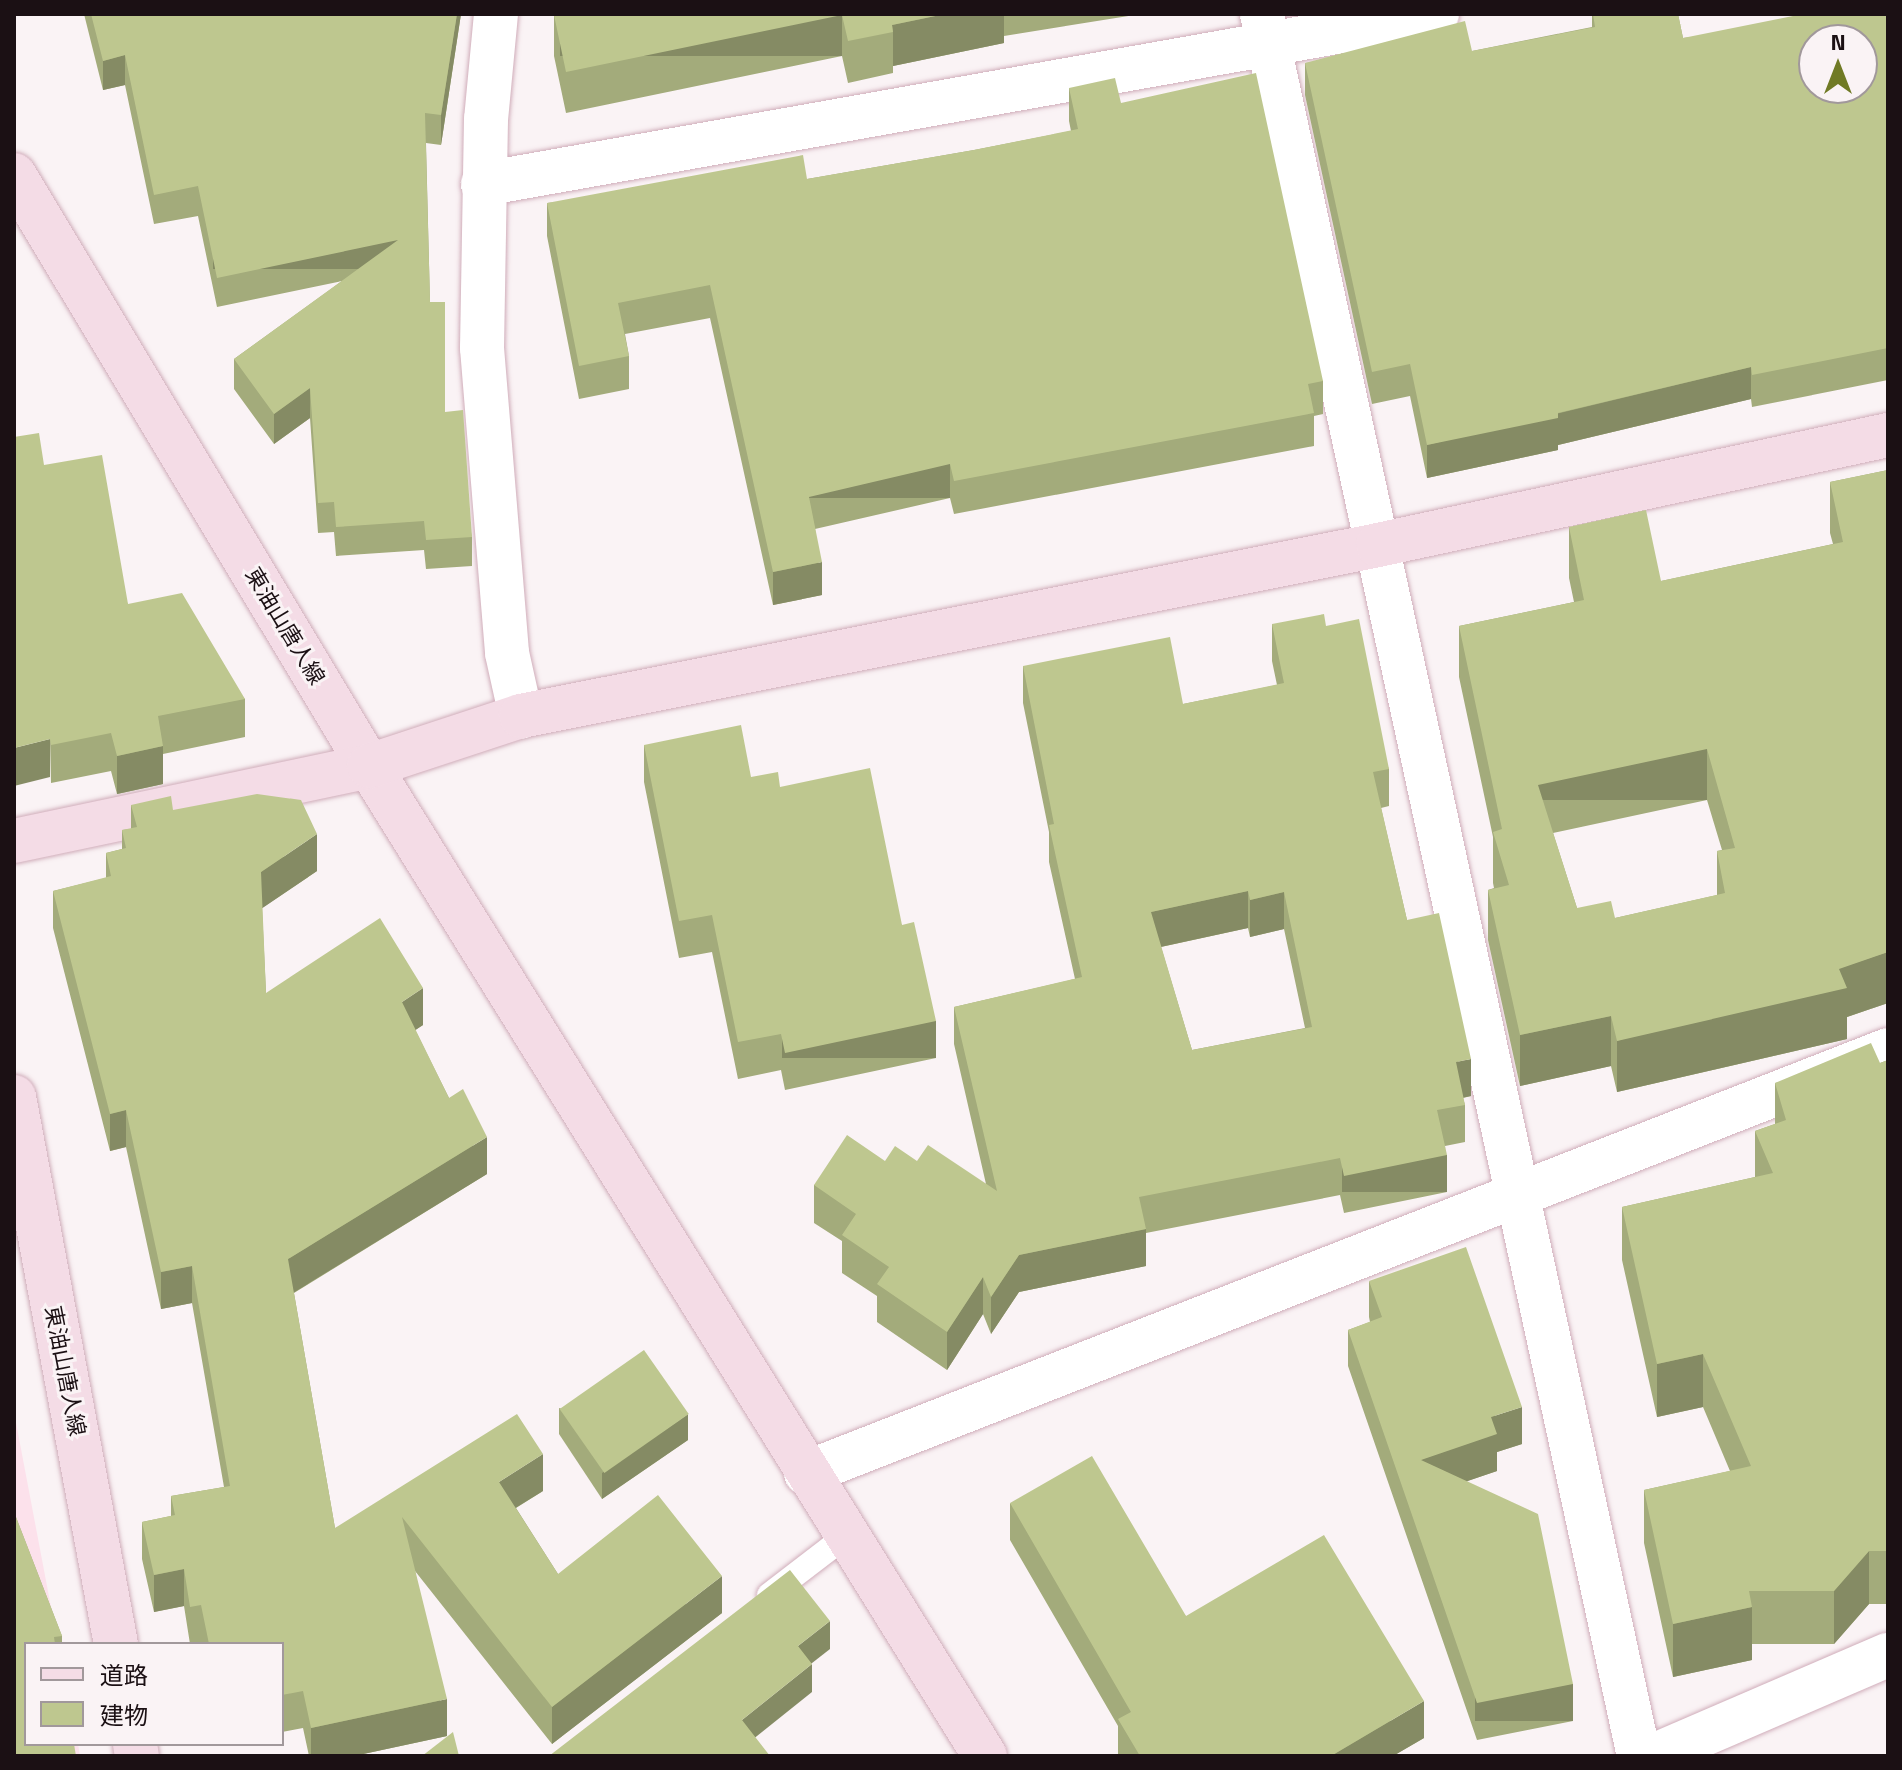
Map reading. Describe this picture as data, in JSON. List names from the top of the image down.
{
  "streets": {
    "street": ["東油山唐人線"]
  },
  "legend": ["道路", "建物"],
  "north": "top"
}
